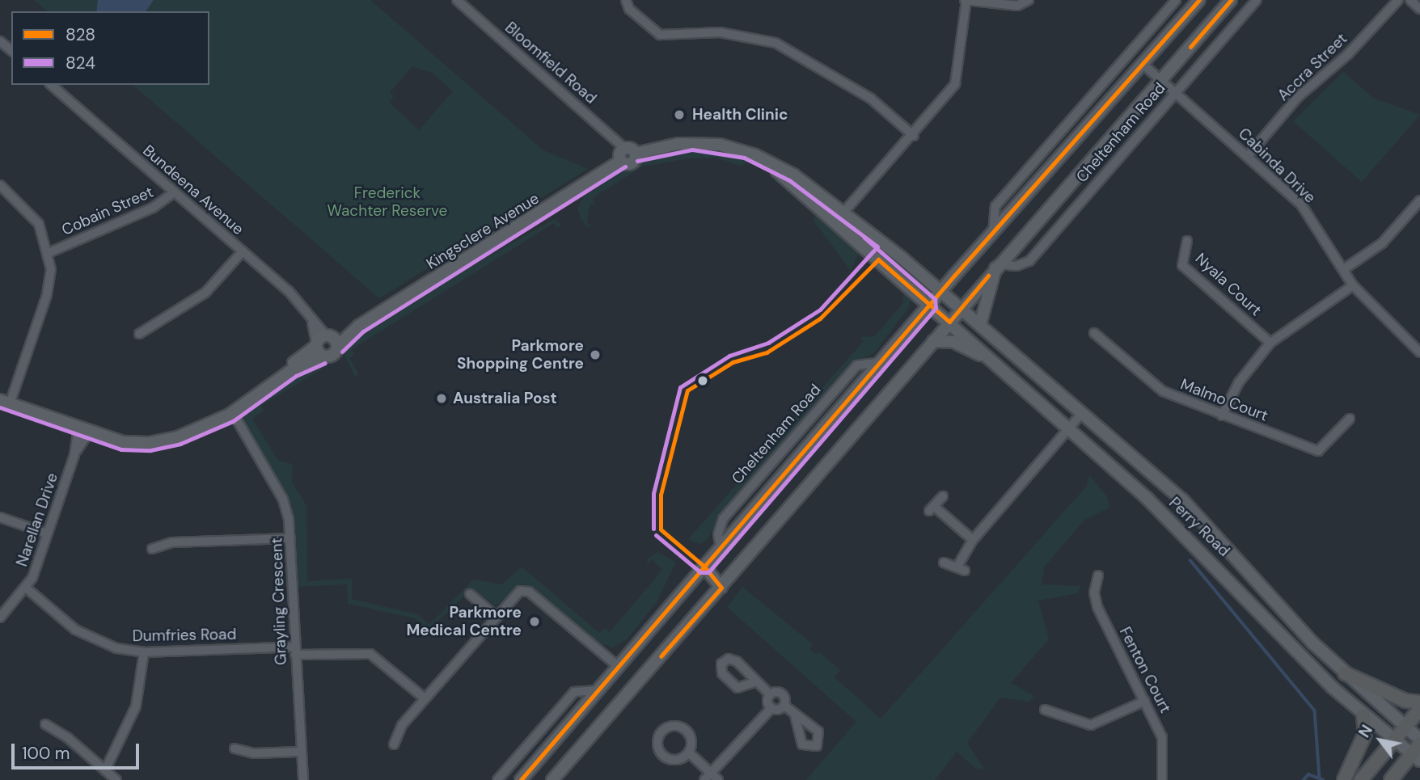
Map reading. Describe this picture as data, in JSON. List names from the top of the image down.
{
  "streets": {
    "main road": ["Cheltenham Road", "Kingsclere Avenue", "Perry Road"],
    "street": [
      "Bloomfield Road",
      "Accra Street",
      "Cabinda Drive",
      "Bundeena Avenue",
      "Cobain Street",
      "Nyala Court",
      "Malmo Court",
      "Narellan Drive",
      "Grayling Crescent",
      "Dumfries Road",
      "Fenton Court"
    ]
  },
  "crossings": [
    ["Bloomfield Road", "Kingsclere Avenue"],
    ["Accra Street", "Cabinda Drive"],
    ["Cheltenham Road", "Cabinda Drive"],
    ["Cheltenham Road", "Perry Road"],
    ["Bundeena Avenue", "Cobain Street"],
    ["Bundeena Avenue", "Kingsclere Avenue"],
    ["Kingsclere Avenue", "Narellan Drive"],
    ["Kingsclere Avenue", "Grayling Crescent"],
    ["Narellan Drive", "Dumfries Road"],
    ["Grayling Crescent", "Dumfries Road"]
  ],
  "parks": ["Frederick Wachter Reserve"],
  "places": [
    "Health Clinic",
    "Parkmore Shopping Centre",
    "Australia Post",
    "Parkmore Medical Centre"
  ],
  "lines": ["transit line 828", "transit line 824"],
  "legend": ["828", "824"],
  "scale_bar": "100 m",
  "north": "top left"
}
